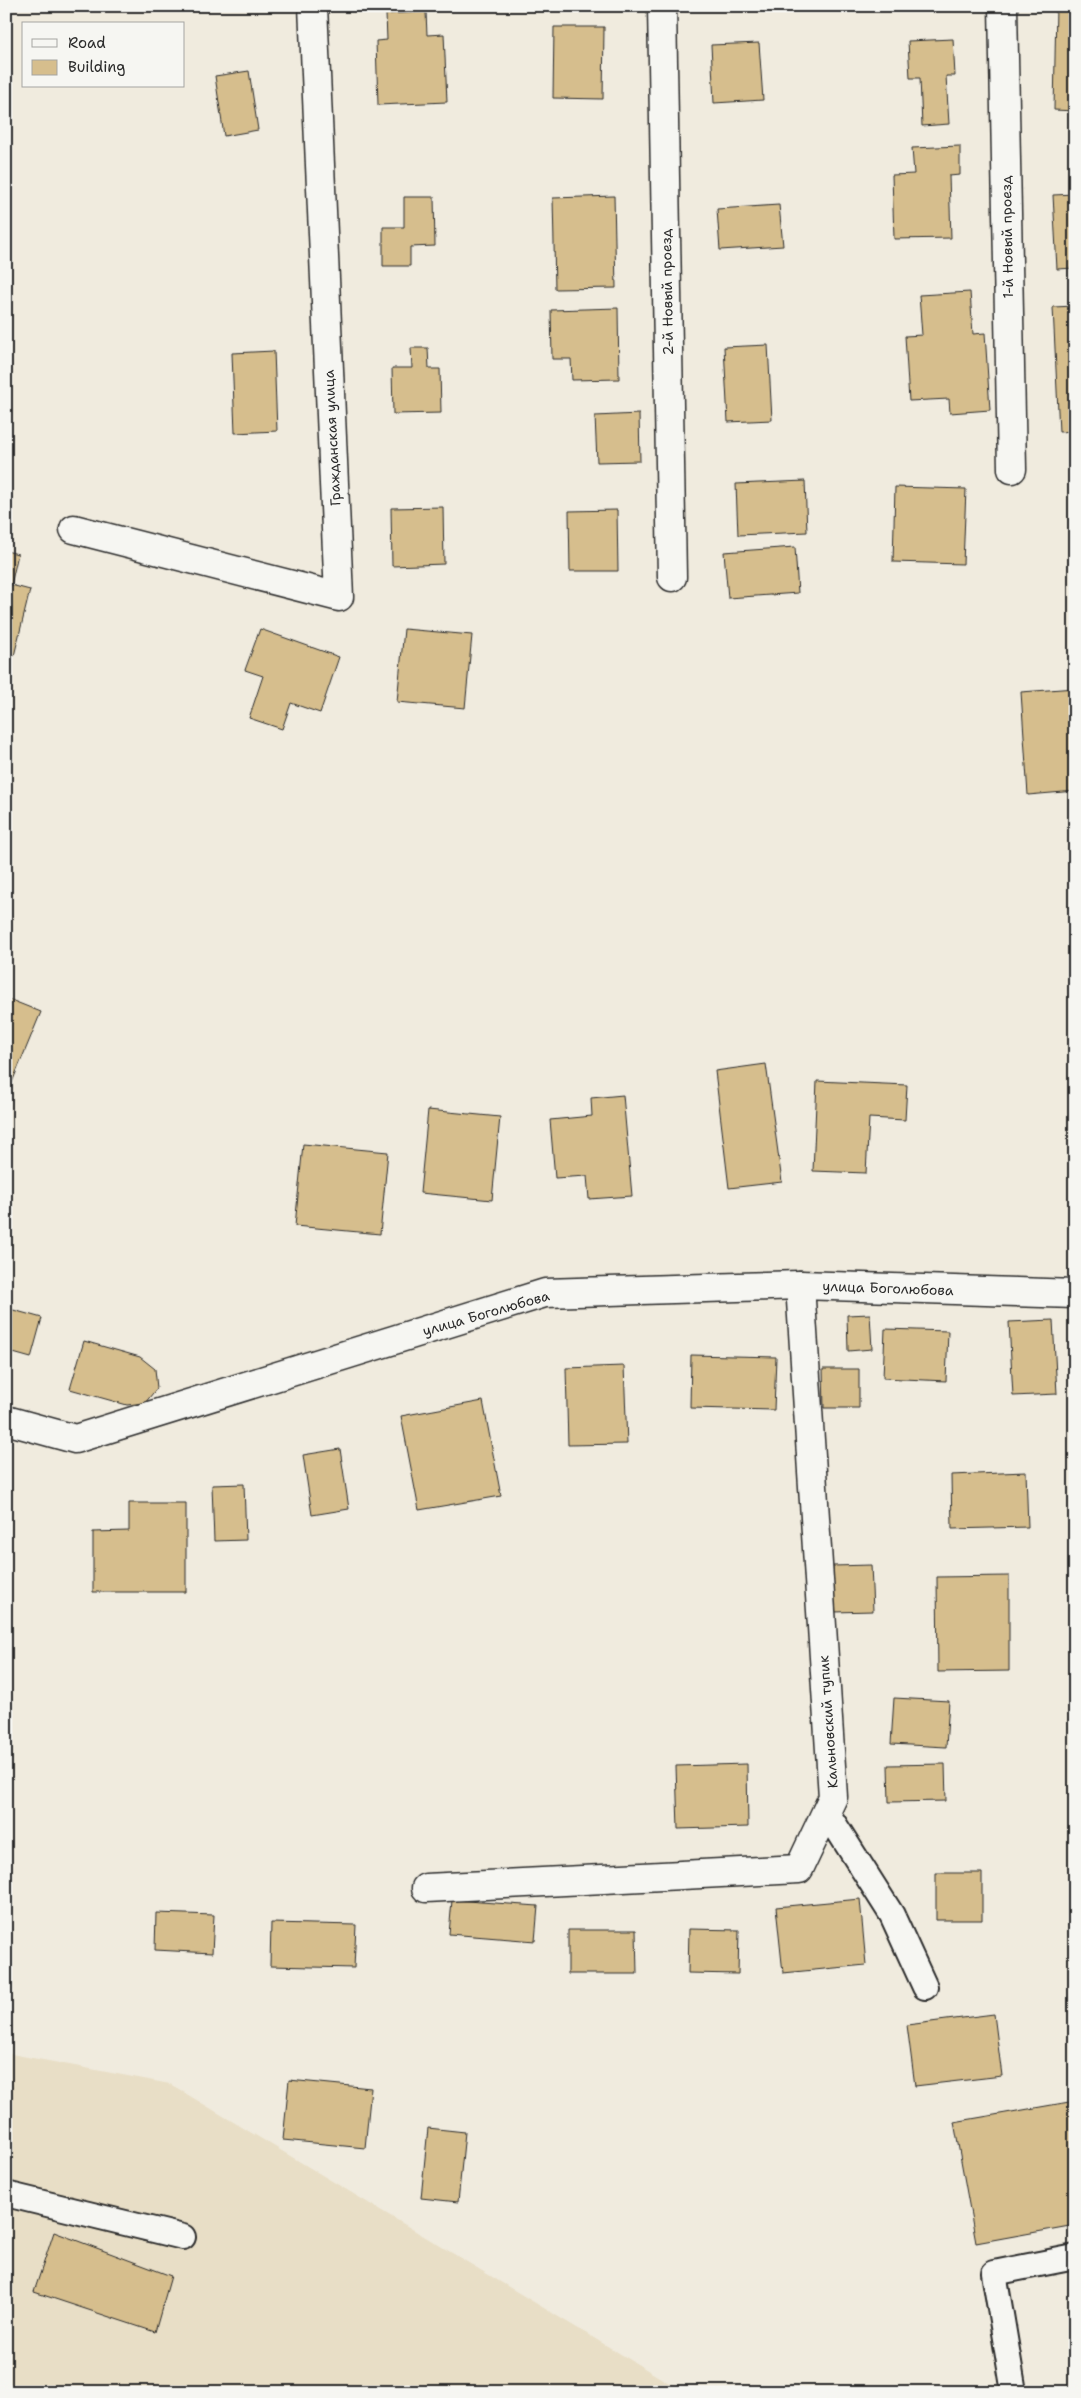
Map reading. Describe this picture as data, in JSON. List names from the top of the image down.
{
  "streets": {
    "street": [
      "1-й Новый проезд",
      "2-й Новый проезд",
      "Гражданская улица",
      "улица Боголюбова",
      "Кальновский тупик"
    ]
  },
  "crossings": [
    ["улица Боголюбова", "Кальновский тупик"]
  ],
  "legend": ["Road", "Building"]
}
